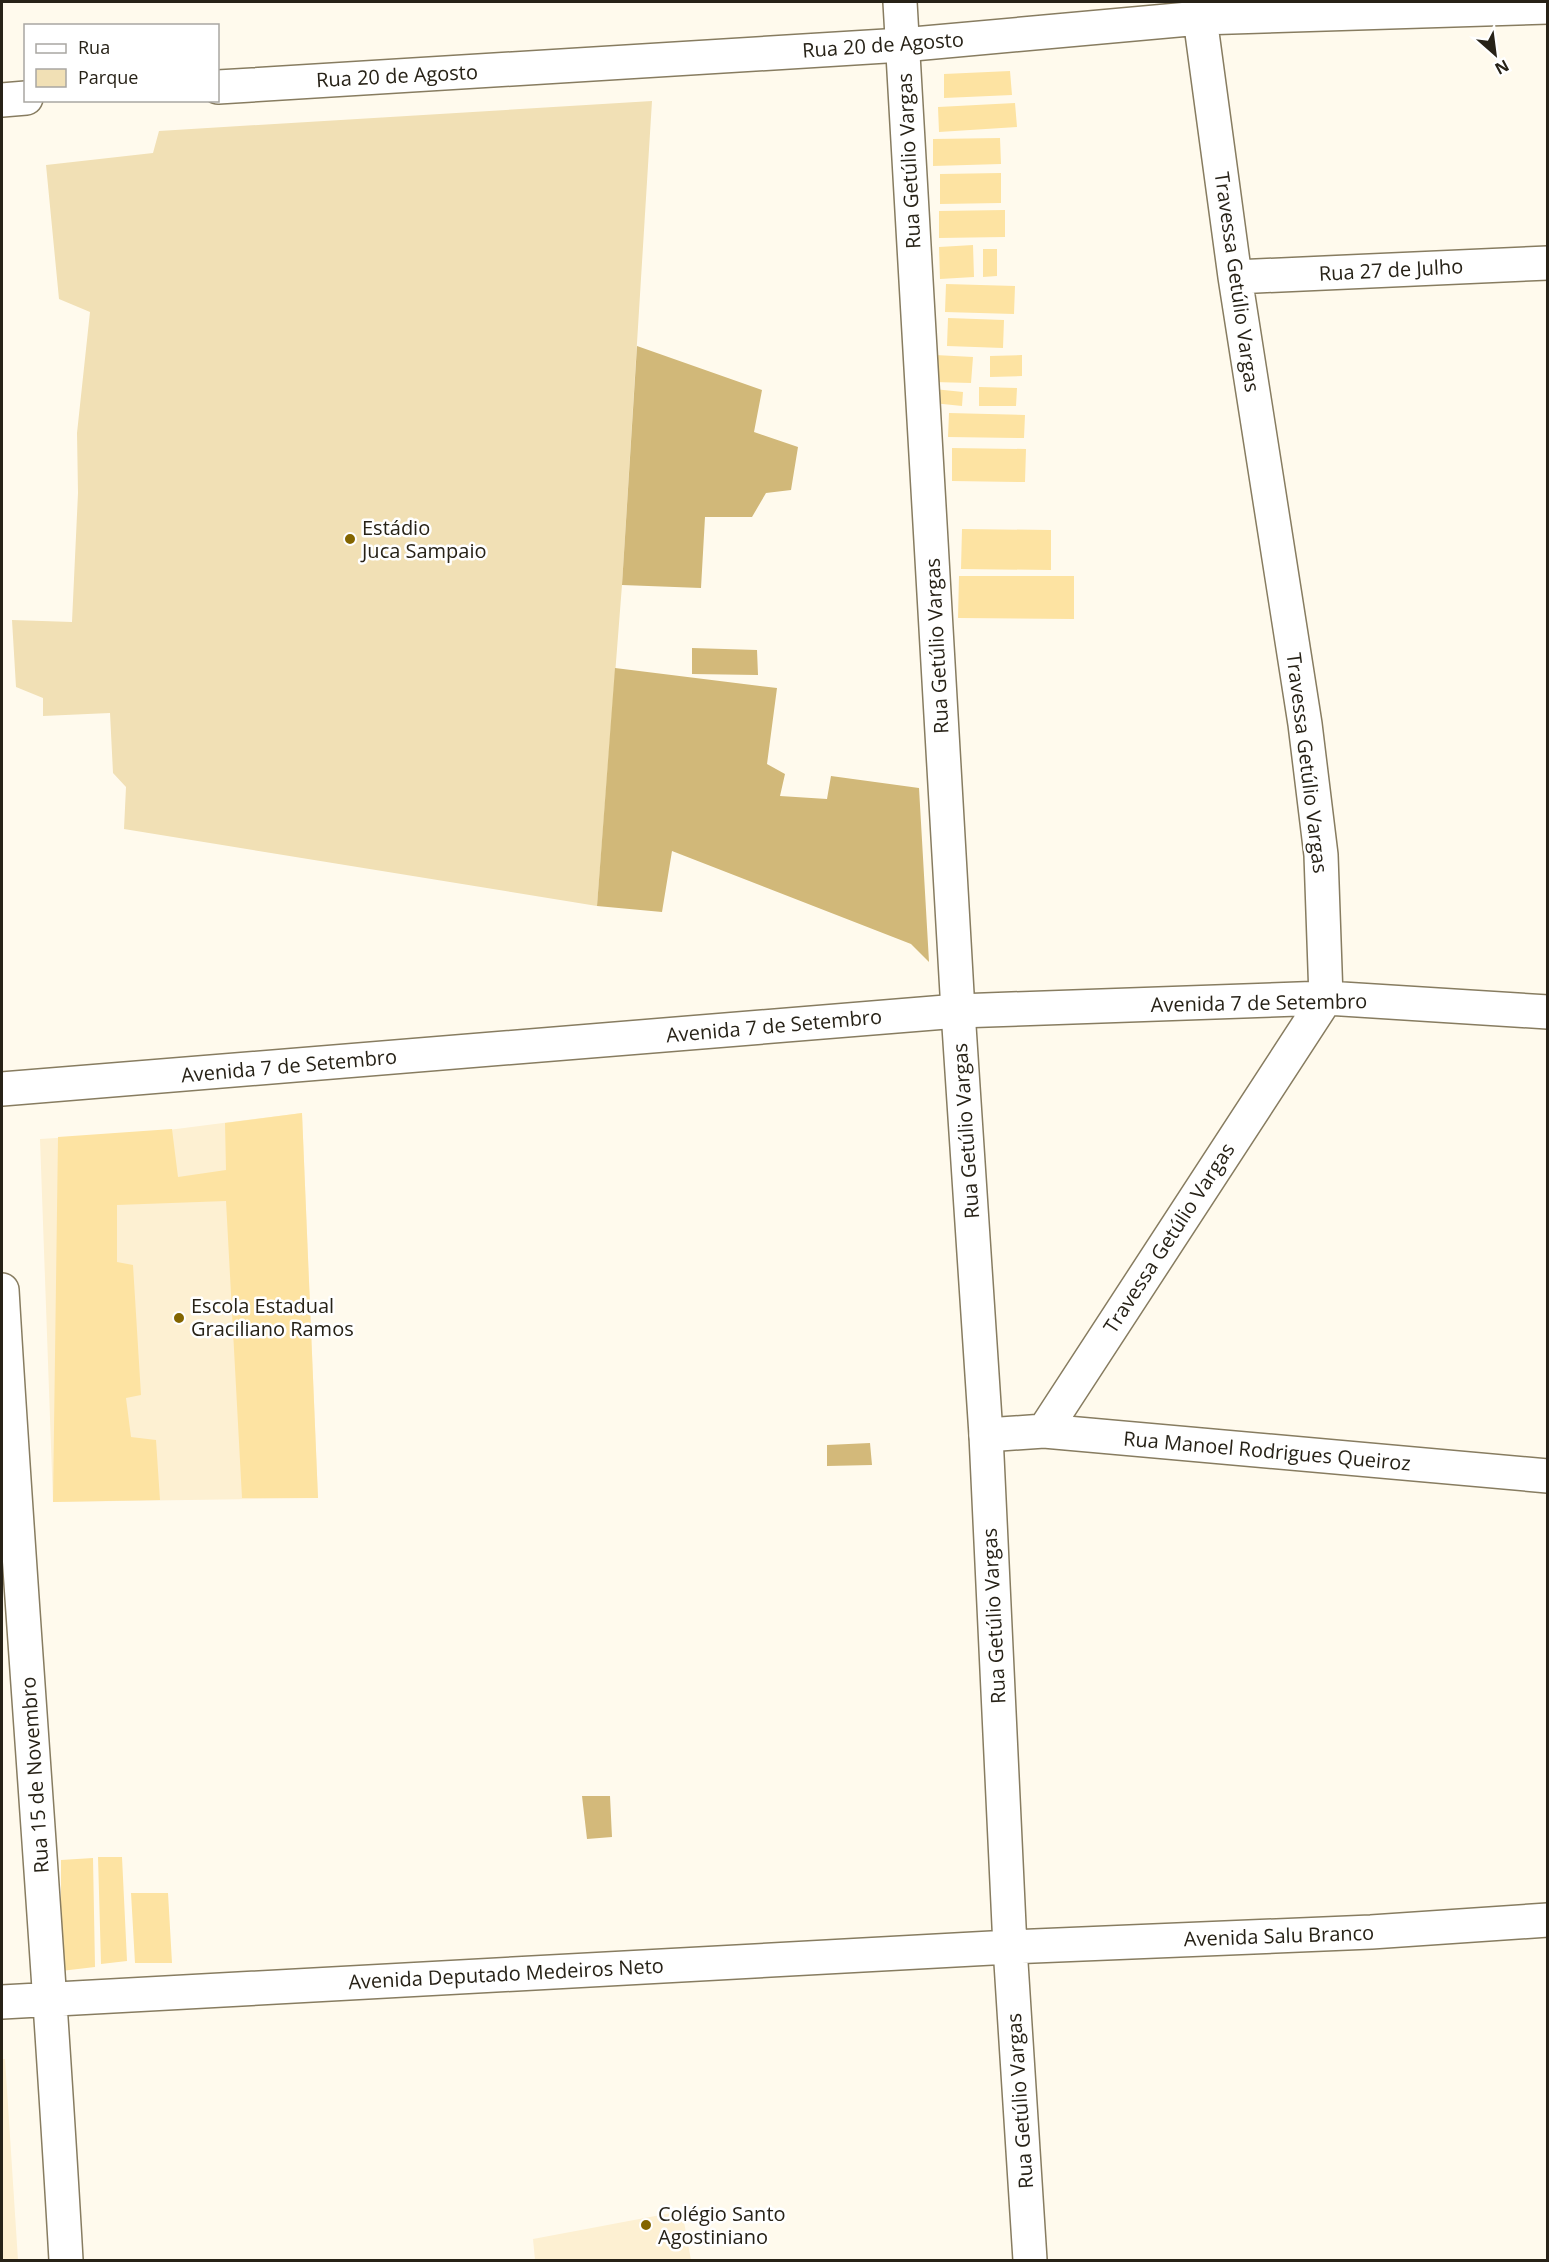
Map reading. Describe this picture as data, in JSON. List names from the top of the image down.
{
  "streets": {
    "street": [
      "Rua 20 de Agosto",
      "Rua Getúlio Vargas",
      "Rua 27 de Julho",
      "Travessa Getúlio Vargas",
      "Avenida 7 de Setembro",
      "Rua Manoel Rodrigues Queiroz",
      "Rua 15 de Novembro",
      "Avenida Salu Branco",
      "Avenida Deputado Medeiros Neto"
    ]
  },
  "crossings": [
    ["Rua 20 de Agosto", "Rua Getúlio Vargas"],
    ["Rua 20 de Agosto", "Travessa Getúlio Vargas"],
    ["Rua Getúlio Vargas", "Avenida 7 de Setembro"],
    ["Rua Getúlio Vargas", "Rua Manoel Rodrigues Queiroz"],
    ["Rua Getúlio Vargas", "Avenida Salu Branco"],
    ["Rua Getúlio Vargas", "Avenida Deputado Medeiros Neto"],
    ["Rua 27 de Julho", "Travessa Getúlio Vargas"],
    ["Travessa Getúlio Vargas", "Avenida 7 de Setembro"],
    ["Travessa Getúlio Vargas", "Rua Manoel Rodrigues Queiroz"],
    ["Rua 15 de Novembro", "Avenida Deputado Medeiros Neto"],
    ["Avenida Salu Branco", "Avenida Deputado Medeiros Neto"]
  ],
  "places": ["Estádio Juca Sampaio", "Escola Estadual Graciliano Ramos", "Colégio Santo Agostiniano"],
  "legend": ["Rua", "Parque"],
  "north": "bottom right"
}
